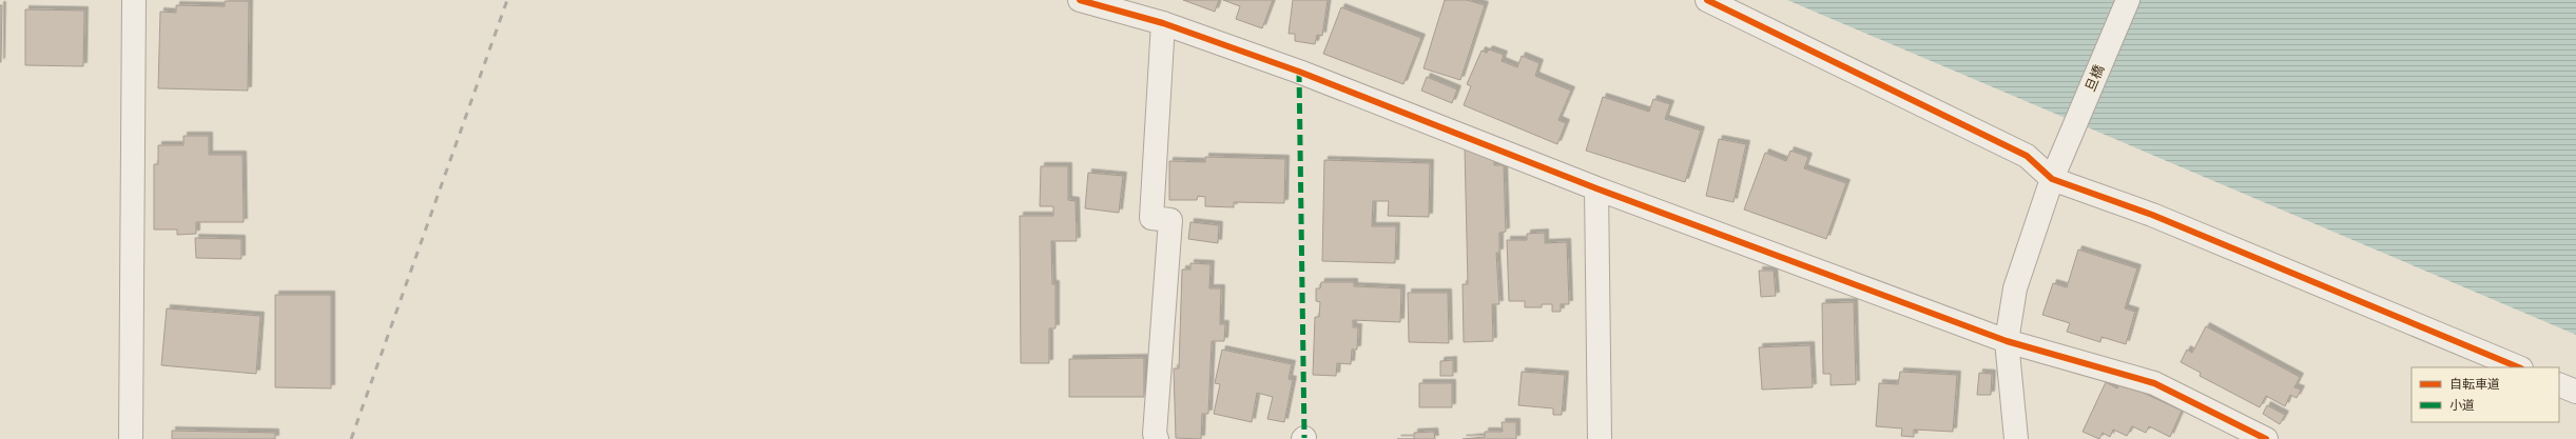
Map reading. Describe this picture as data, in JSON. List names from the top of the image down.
{
  "streets": {
    "street": ["旦橋"]
  },
  "legend": ["自転車道", "小道"]
}
